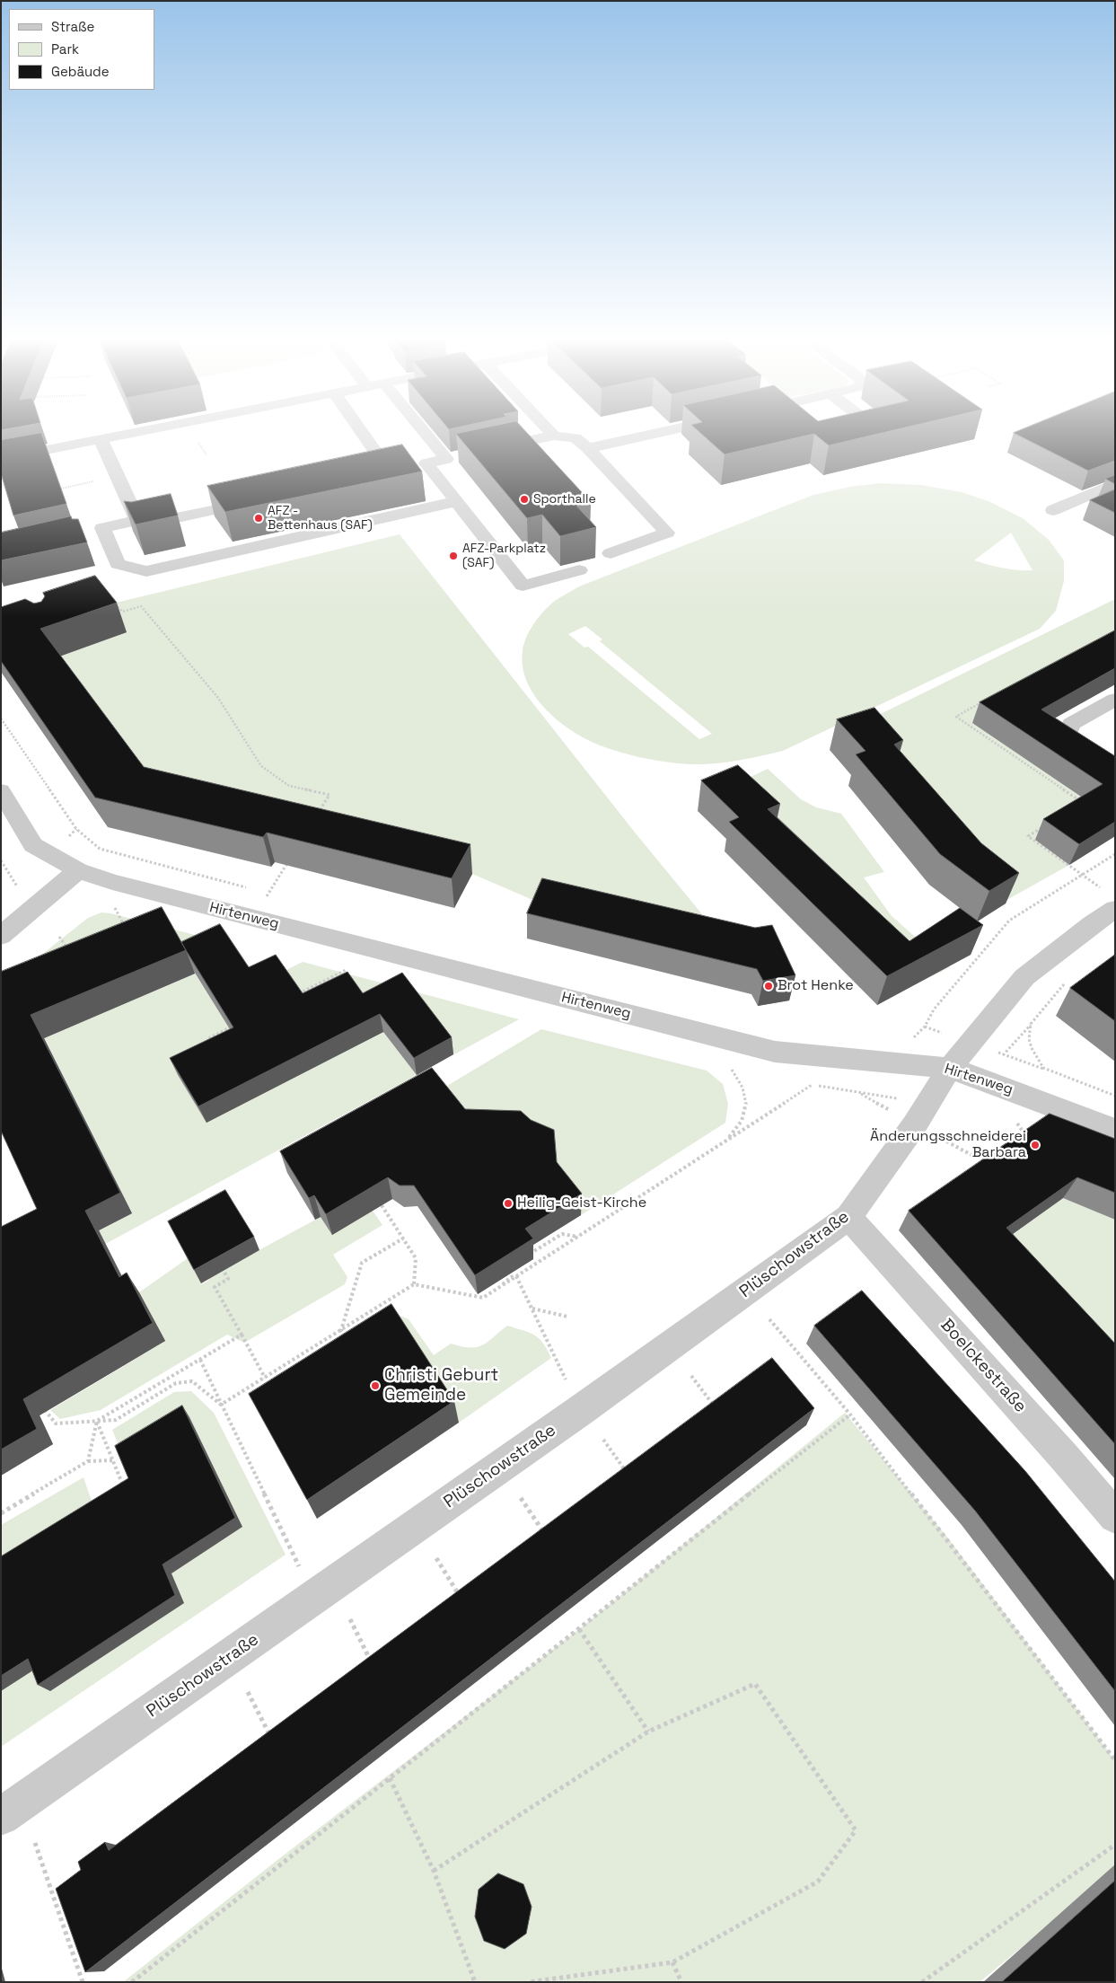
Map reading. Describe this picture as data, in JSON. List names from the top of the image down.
{
  "streets": {
    "street": ["Hirtenweg", "Plüschowstraße", "Boelckestraße"]
  },
  "crossings": [
    ["Hirtenweg", "Plüschowstraße"],
    ["Plüschowstraße", "Boelckestraße"]
  ],
  "places": [
    "Sporthalle",
    "AFZ - Bettenhaus (SAF)",
    "AFZ-Parkplatz (SAF)",
    "Brot Henke",
    "Änderungsschneiderei Barbara",
    "Heilig-Geist-Kirche",
    "Christi Geburt Gemeinde"
  ],
  "legend": ["Straße", "Park", "Gebäude"]
}
